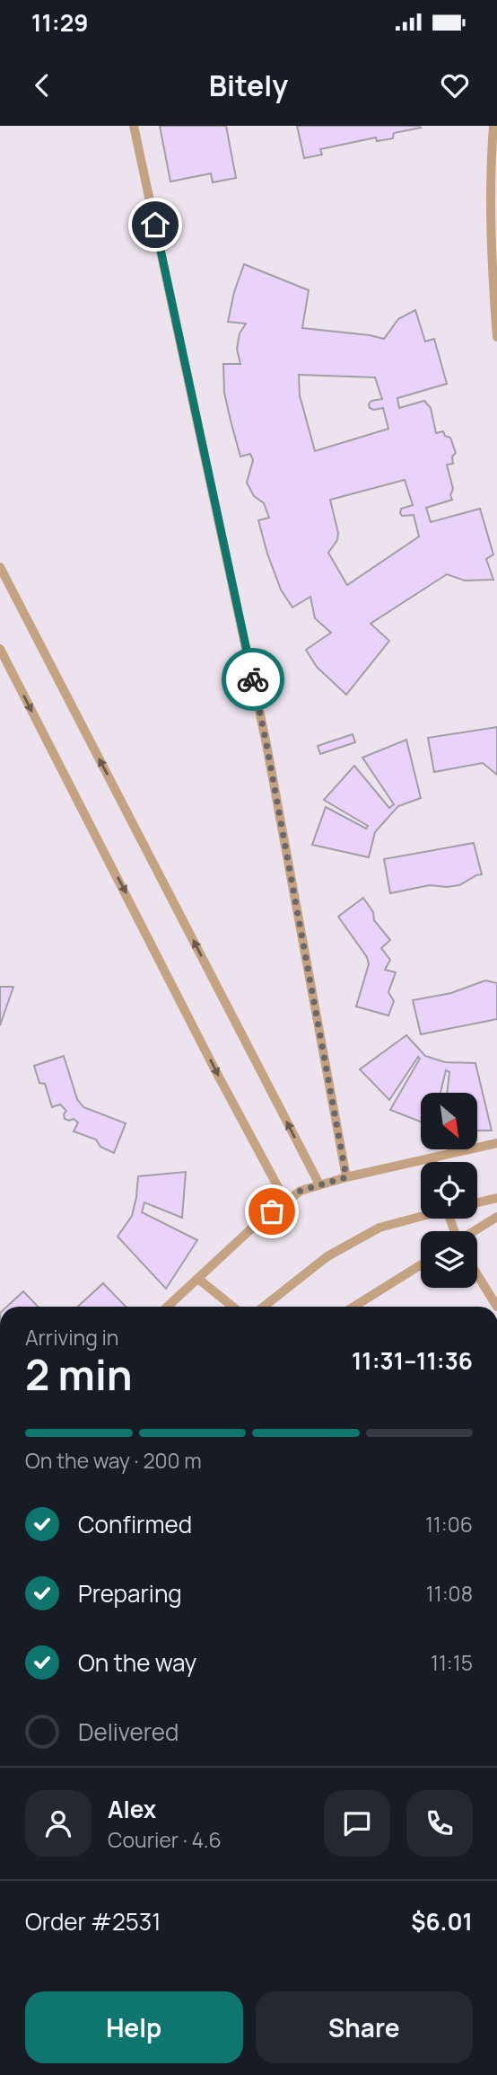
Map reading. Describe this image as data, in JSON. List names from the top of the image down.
{
  "north": "bottom right",
  "page": {
    "status": "11:29",
    "header": "Bitely",
    "heading": ["2 min", "Arriving in", "11:31–11:36"],
    "panel": [
      "Alex",
      "Courier · 4.6",
      "Order #2531",
      "$6.01"
    ],
    "bar": "On the way · 200 m",
    "list": [
      ["Confirmed", "11:06"],
      ["Preparing", "11:08"],
      ["On the way", "11:15"],
      "Delivered"
    ],
    "buttons": ["Help", "Share"]
  }
}
